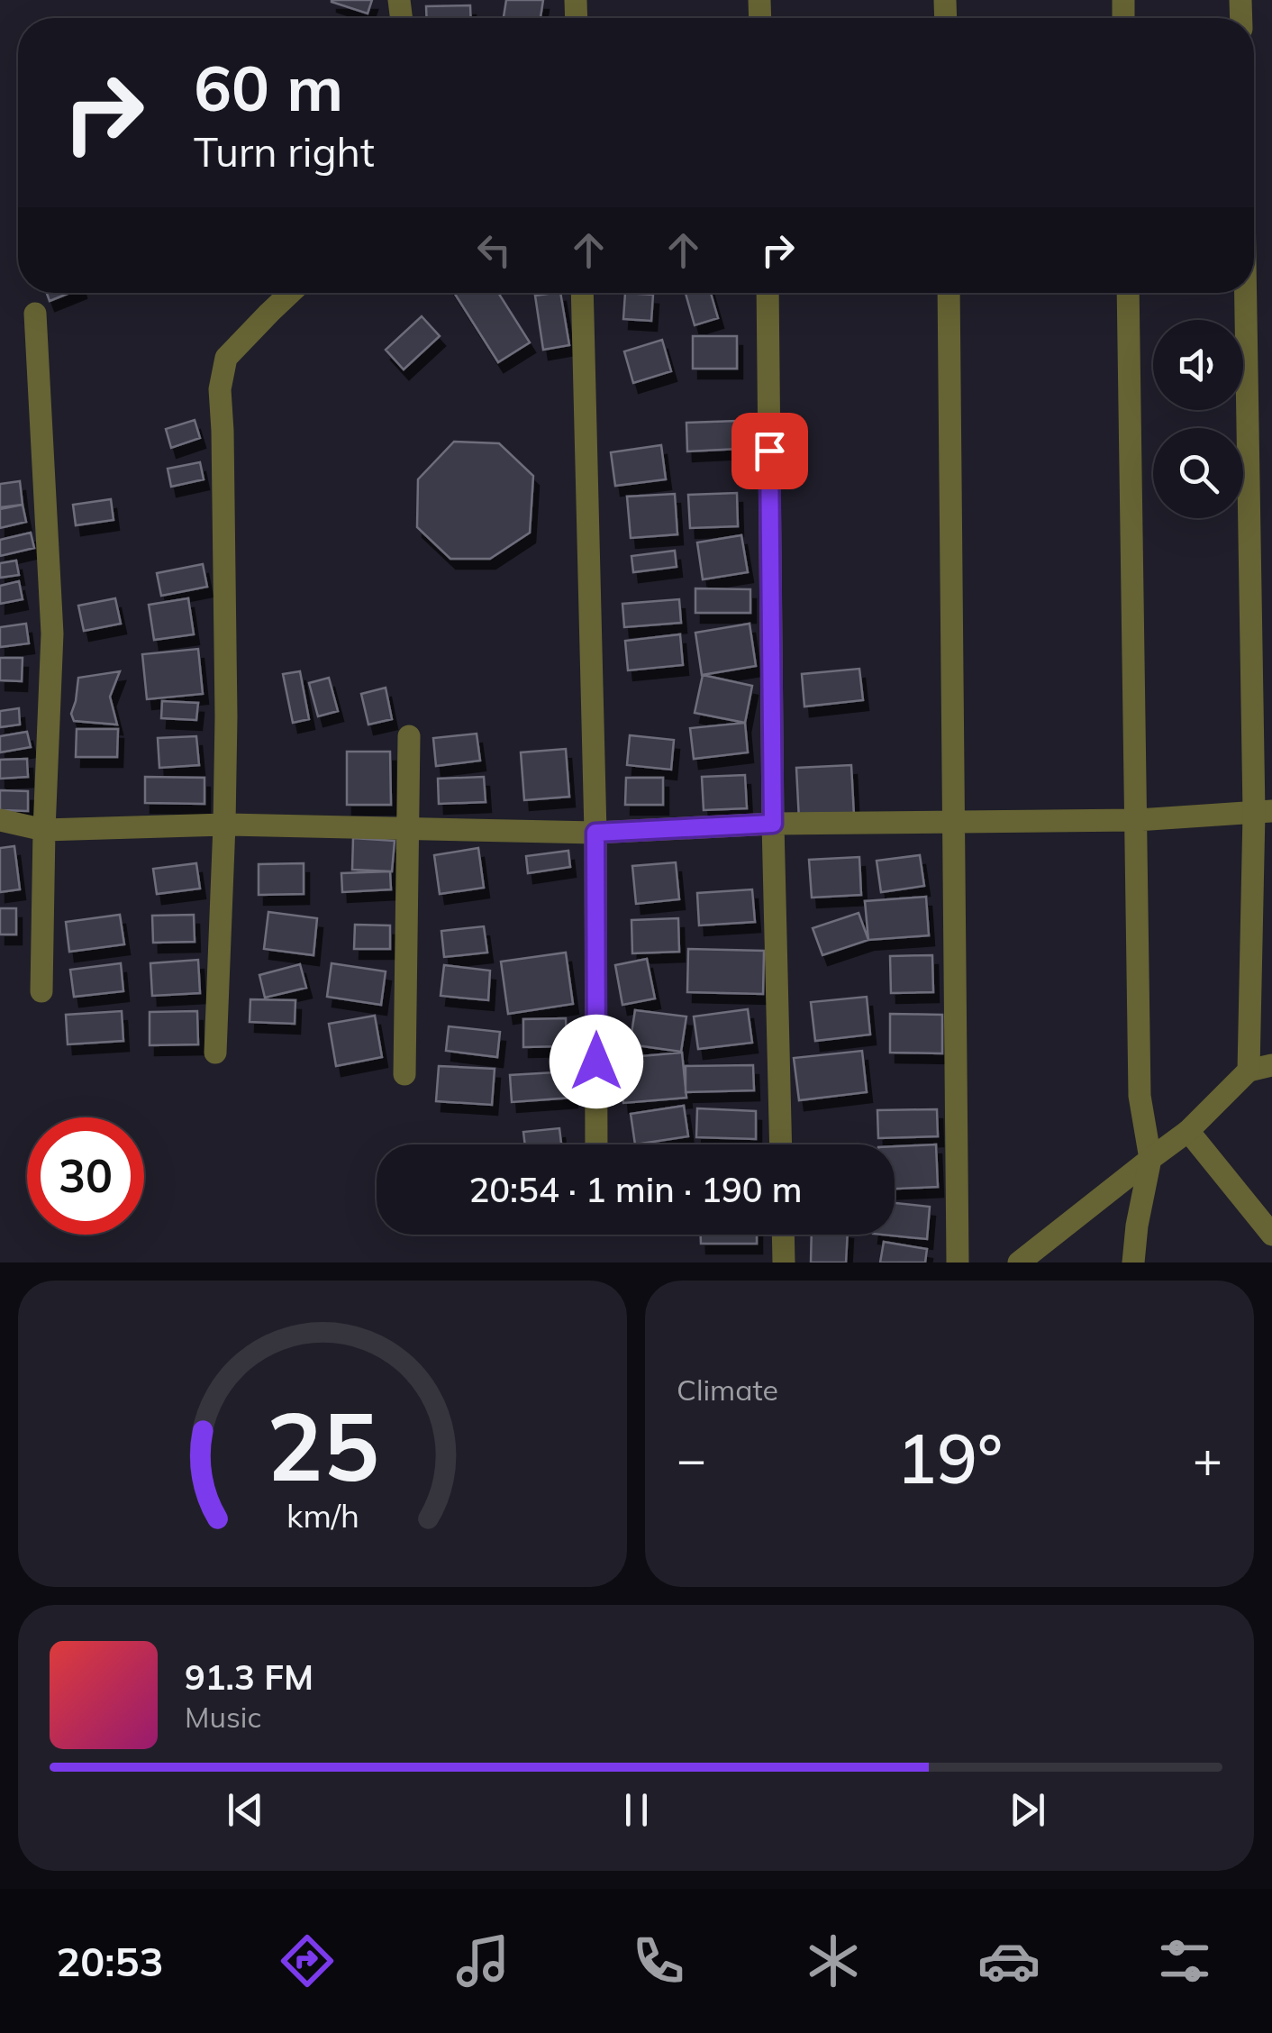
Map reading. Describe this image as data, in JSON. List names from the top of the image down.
{
  "page": {
    "turn": ["60 m", "Turn right"],
    "limit": "30",
    "trip": "20:54 · 1 min · 190 m",
    "tile": "Climate",
    "heat": ["−", "19°", "+"],
    "song": ["91.3 FM", "Music"],
    "tabs": "20:53",
    "gauge": ["25", "km/h"]
  }
}
